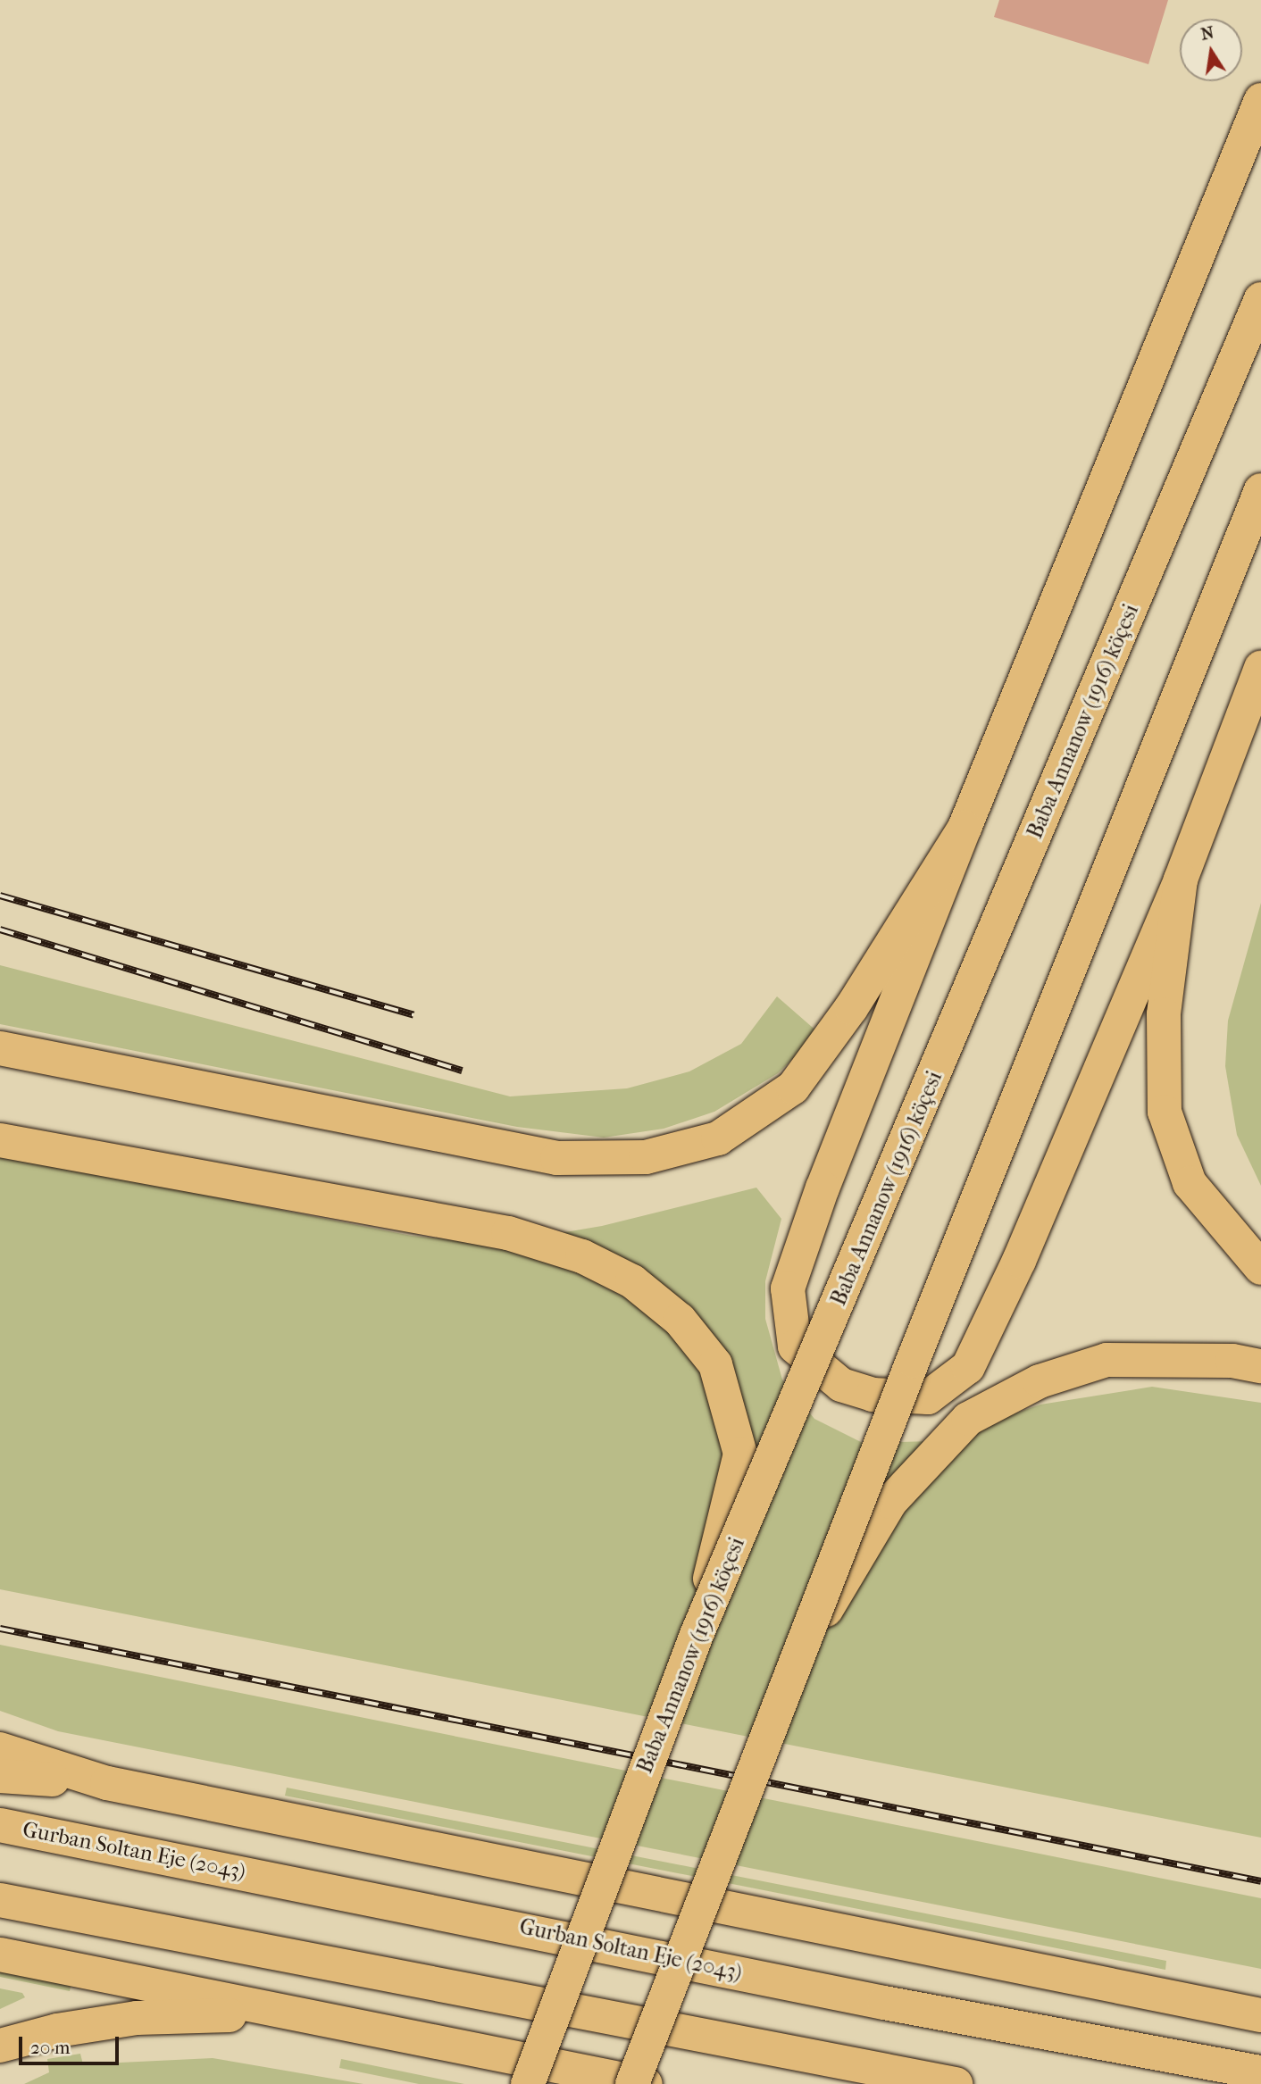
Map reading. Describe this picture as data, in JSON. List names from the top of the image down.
{
  "streets": {
    "main road": ["Baba Annanow (1916) köçesi", "Gurban Soltan Eje (2043)"]
  },
  "scale_bar": "20 m",
  "north": "top"
}
